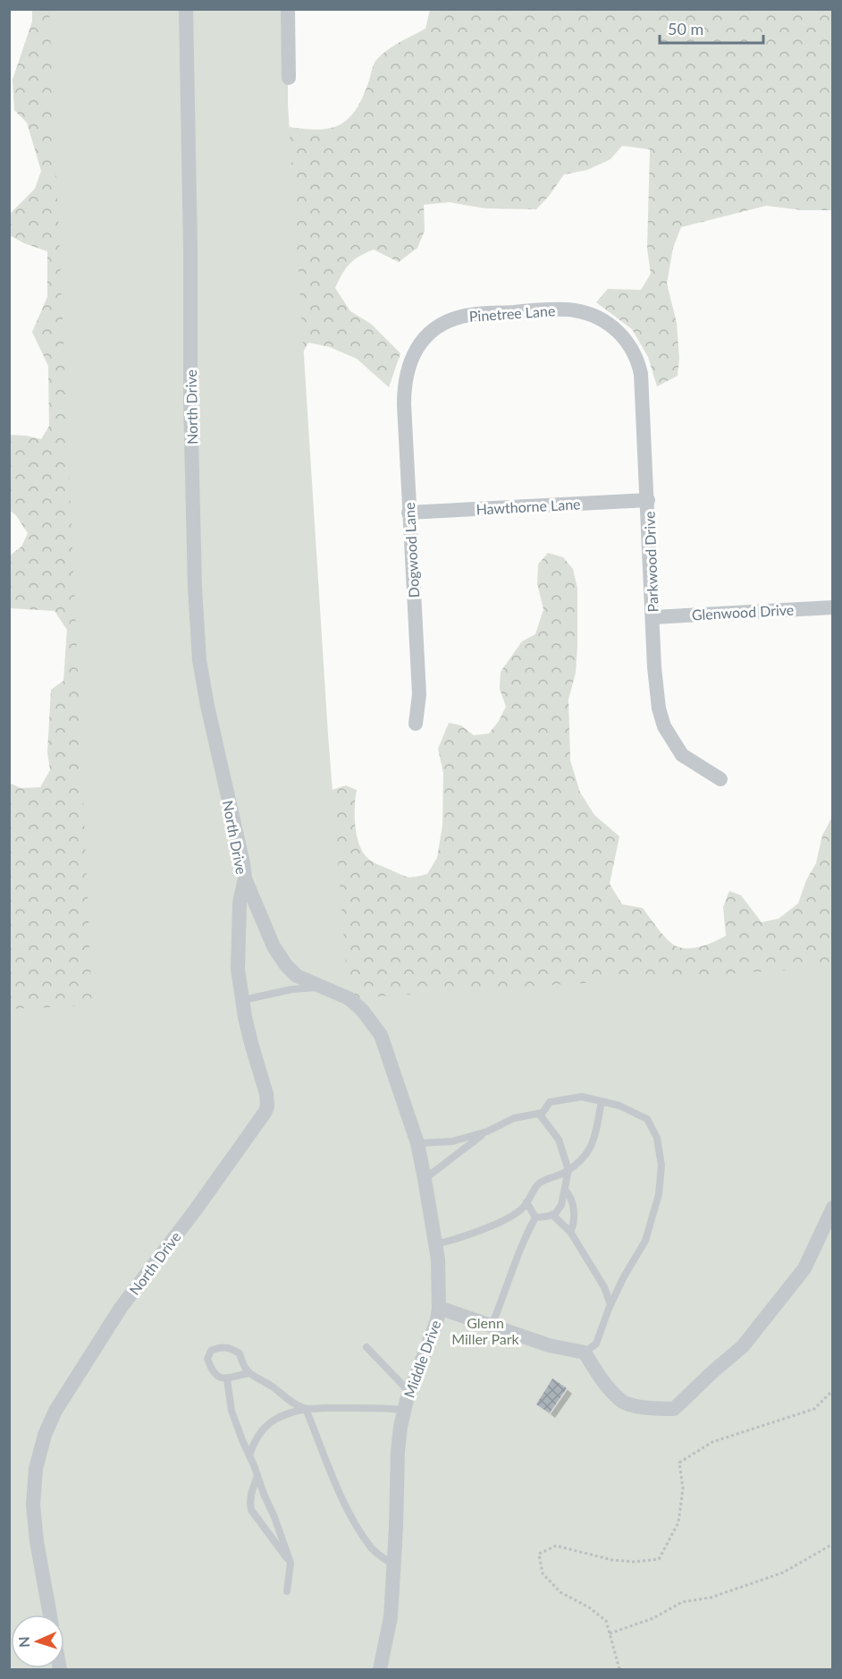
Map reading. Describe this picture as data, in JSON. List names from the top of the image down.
{
  "streets": {
    "street": [
      "Pinetree Lane",
      "North Drive",
      "Hawthorne Lane",
      "Dogwood Lane",
      "Parkwood Drive",
      "Glenwood Drive",
      "Middle Drive"
    ]
  },
  "crossings": [
    ["Pinetree Lane", "Dogwood Lane"],
    ["Pinetree Lane", "Parkwood Drive"],
    ["North Drive", "Middle Drive"],
    ["Hawthorne Lane", "Dogwood Lane"],
    ["Hawthorne Lane", "Parkwood Drive"],
    ["Parkwood Drive", "Glenwood Drive"]
  ],
  "parks": ["Glenn Miller Park"],
  "scale_bar": "50 m",
  "north": "left"
}
